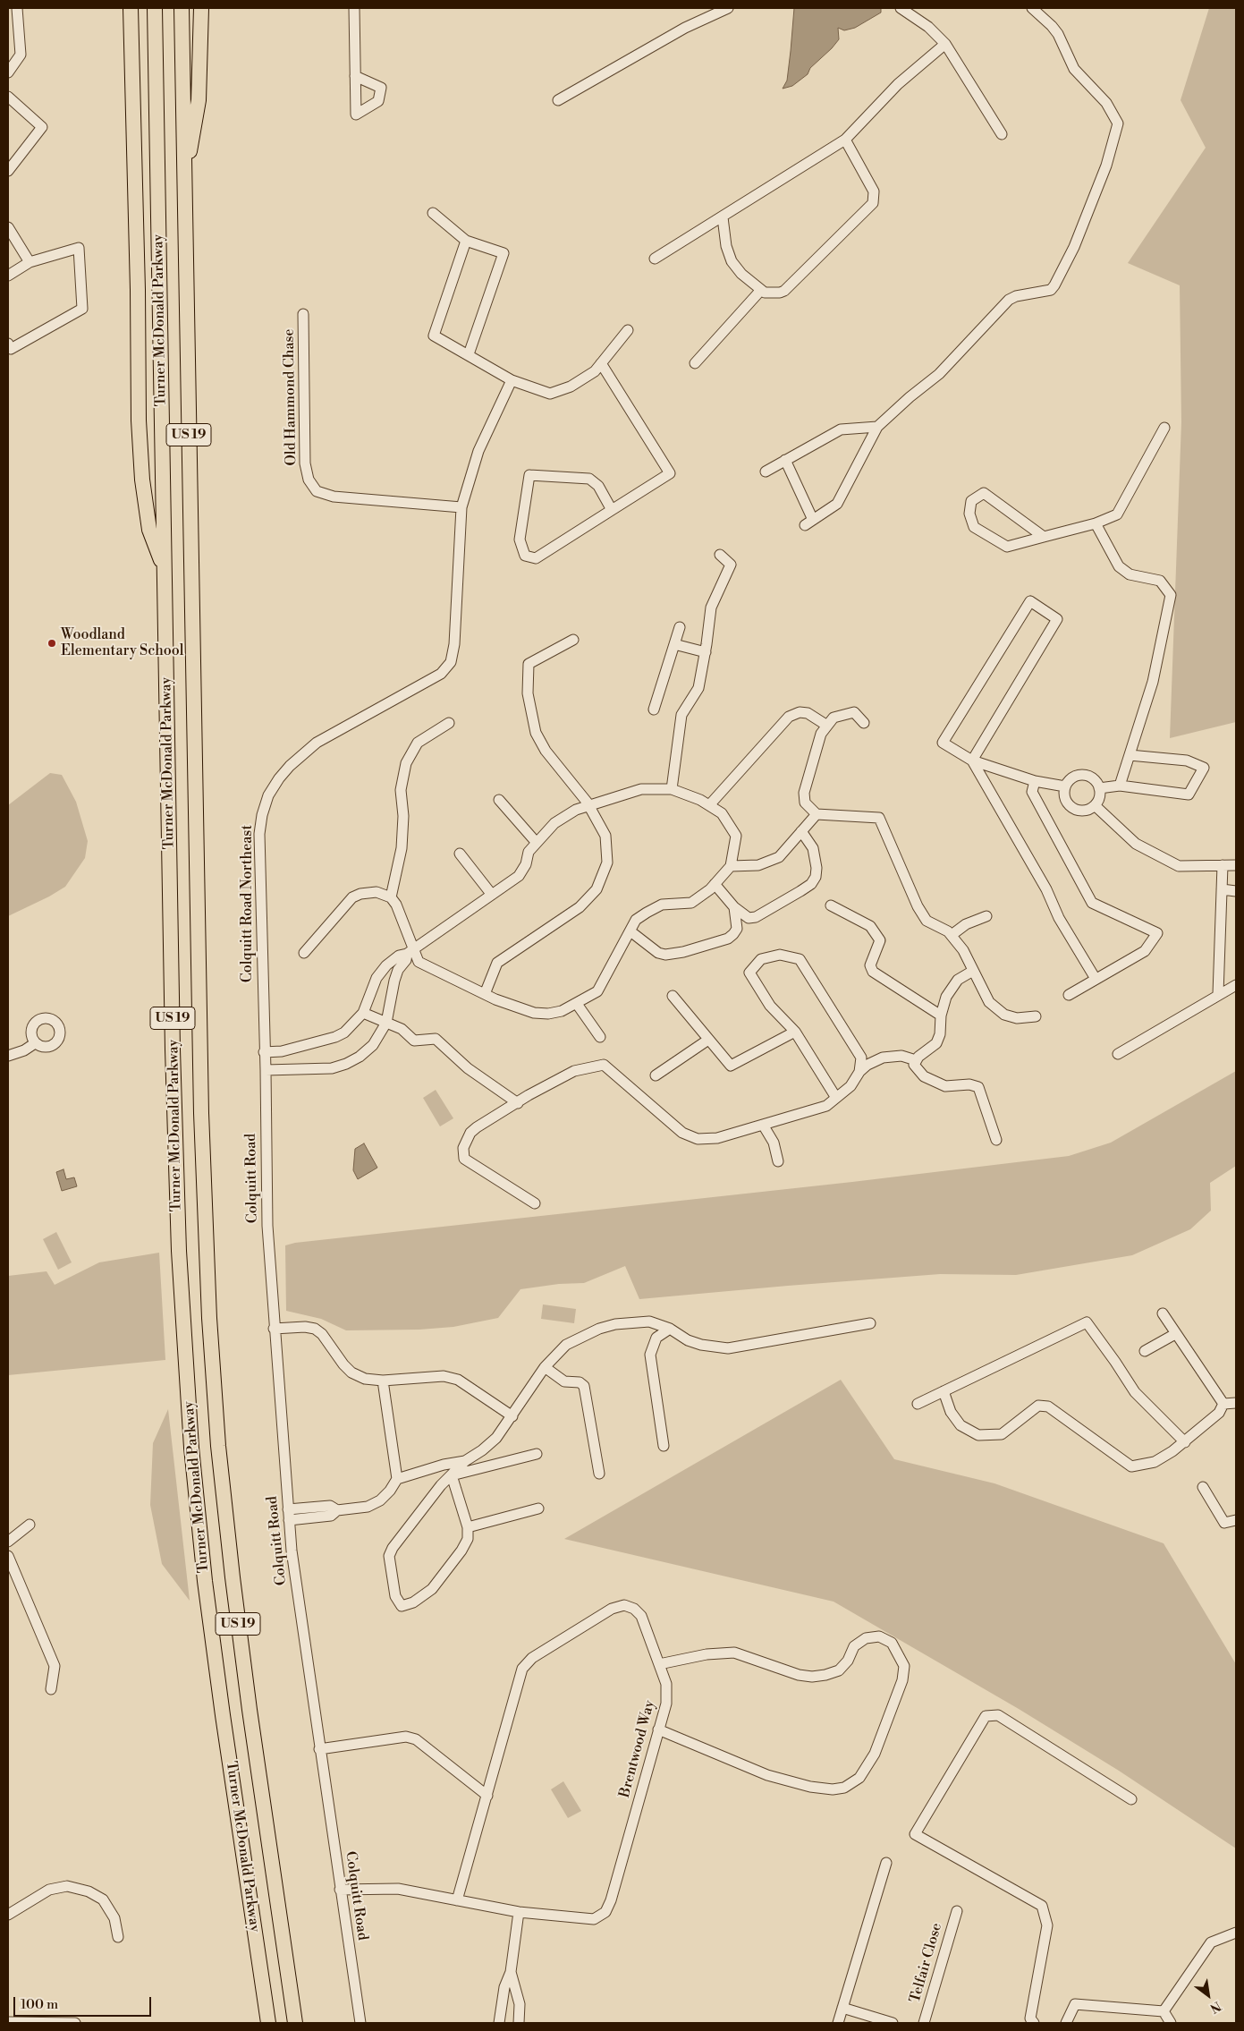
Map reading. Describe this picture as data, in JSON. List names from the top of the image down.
{
  "streets": {
    "highway": ["Turner McDonald Parkway", "US 19"],
    "street": [
      "Old Hammond Chase",
      "Colquitt Road Northeast",
      "Colquitt Road",
      "Brentwood Way",
      "Telfair Close"
    ]
  },
  "crossings": [
    ["Old Hammond Chase", "Colquitt Road Northeast"],
    ["Colquitt Road Northeast", "Colquitt Road"],
    ["Colquitt Road", "Brentwood Way"]
  ],
  "places": ["Woodland Elementary School"],
  "scale_bar": "100 m",
  "north": "bottom right"
}
